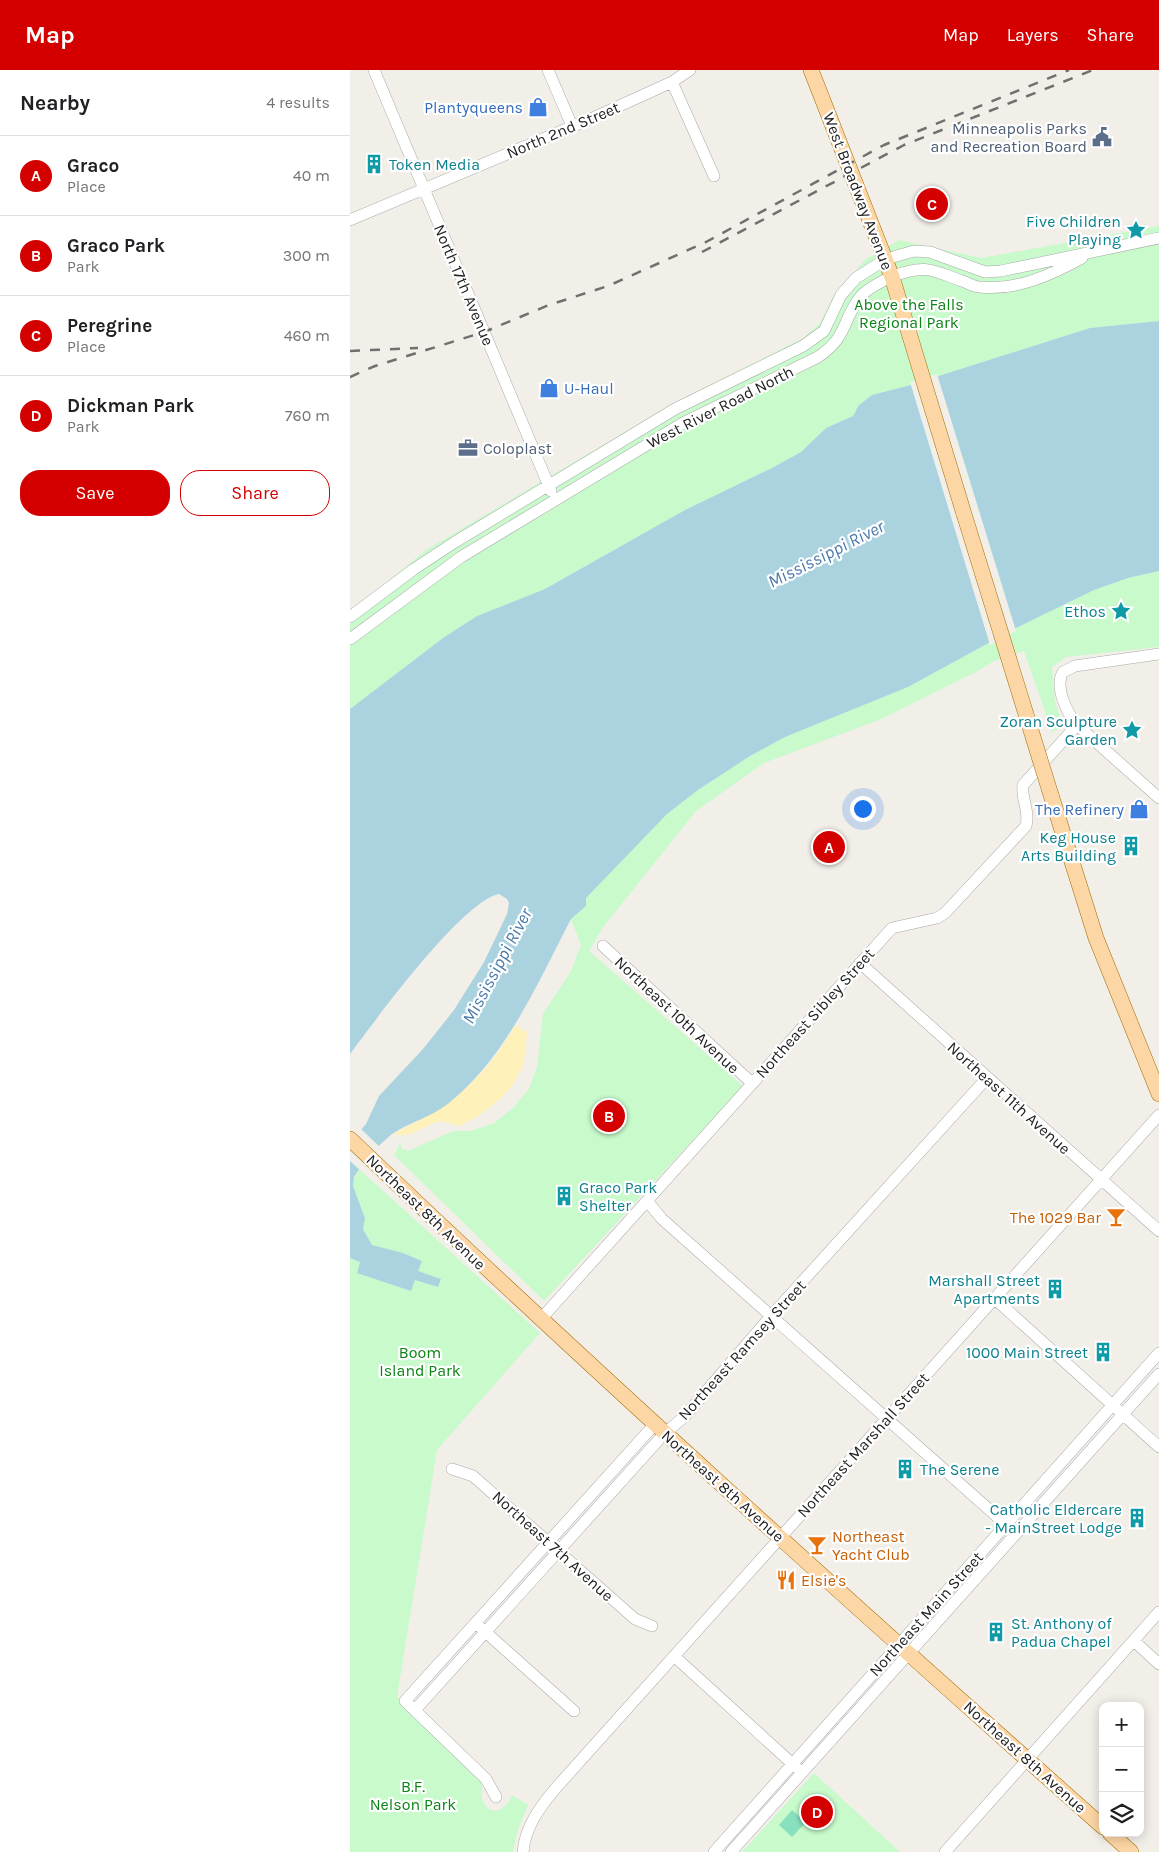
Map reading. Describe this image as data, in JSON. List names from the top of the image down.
{
  "streets": {
    "main road": ["West Broadway Avenue", "Northeast 8th Avenue"],
    "street": [
      "North 2nd Street",
      "North 17th Avenue",
      "West River Road North",
      "Northeast Sibley Street",
      "Northeast 10th Avenue",
      "Northeast 11th Avenue",
      "Northeast Ramsey Street",
      "Northeast Marshall Street",
      "Northeast 7th Avenue",
      "Northeast Main Street"
    ]
  },
  "crossings": [
    ["North 2nd Street", "North 17th Avenue"],
    ["West Broadway Avenue", "West River Road North"],
    ["North 17th Avenue", "West River Road North"],
    ["Northeast Sibley Street", "Northeast 10th Avenue"],
    ["Northeast Sibley Street", "Northeast 11th Avenue"],
    ["Northeast Sibley Street", "Northeast 8th Avenue"],
    ["Northeast 11th Avenue", "Northeast Ramsey Street"],
    ["Northeast 11th Avenue", "Northeast Marshall Street"],
    ["Northeast 8th Avenue", "Northeast Ramsey Street"],
    ["Northeast 8th Avenue", "Northeast Marshall Street"],
    ["Northeast 8th Avenue", "Northeast Main Street"],
    ["Northeast Ramsey Street", "Northeast 7th Avenue"]
  ],
  "water": ["Mississippi River"],
  "parks": ["Above the Falls Regional Park", "Boom Island Park", "B.F. Nelson Park"],
  "places": {
    "shop": ["Plantyqueens", "U-Haul", "The Refinery"],
    "public building": ["Minneapolis Parks and Recreation Board"],
    "building": [
      "Token Media",
      "Keg House Arts Building",
      "Graco Park Shelter",
      "Marshall Street Apartments",
      "1000 Main Street",
      "The Serene",
      "Catholic Eldercare - MainStreet Lodge",
      "St. Anthony of Padua Chapel"
    ],
    "place": ["Five Children Playing", "Ethos", "Zoran Sculpture Garden"],
    "office": ["Coloplast"],
    "bar": ["The 1029 Bar", "Northeast Yacht Club"],
    "restaurant": ["Elsie's"]
  },
  "page": {
    "header": "Map",
    "nav": ["Map", "Layers", "Share"],
    "heading": ["Nearby", "4 results"],
    "list": [
      {
        "mark": "A",
        "name": "Graco",
        "note": "Place",
        "value": "40 m"
      },
      {
        "mark": "B",
        "name": "Graco Park",
        "note": "Park",
        "value": "300 m"
      },
      {
        "mark": "C",
        "name": "Peregrine",
        "note": "Place",
        "value": "460 m"
      },
      {
        "mark": "D",
        "name": "Dickman Park",
        "note": "Park",
        "value": "760 m"
      }
    ],
    "pins": [
      "C",
      "A",
      "B",
      "D"
    ],
    "buttons": ["Save", "Share"],
    "map_buttons": ["+", "−"]
  }
}
